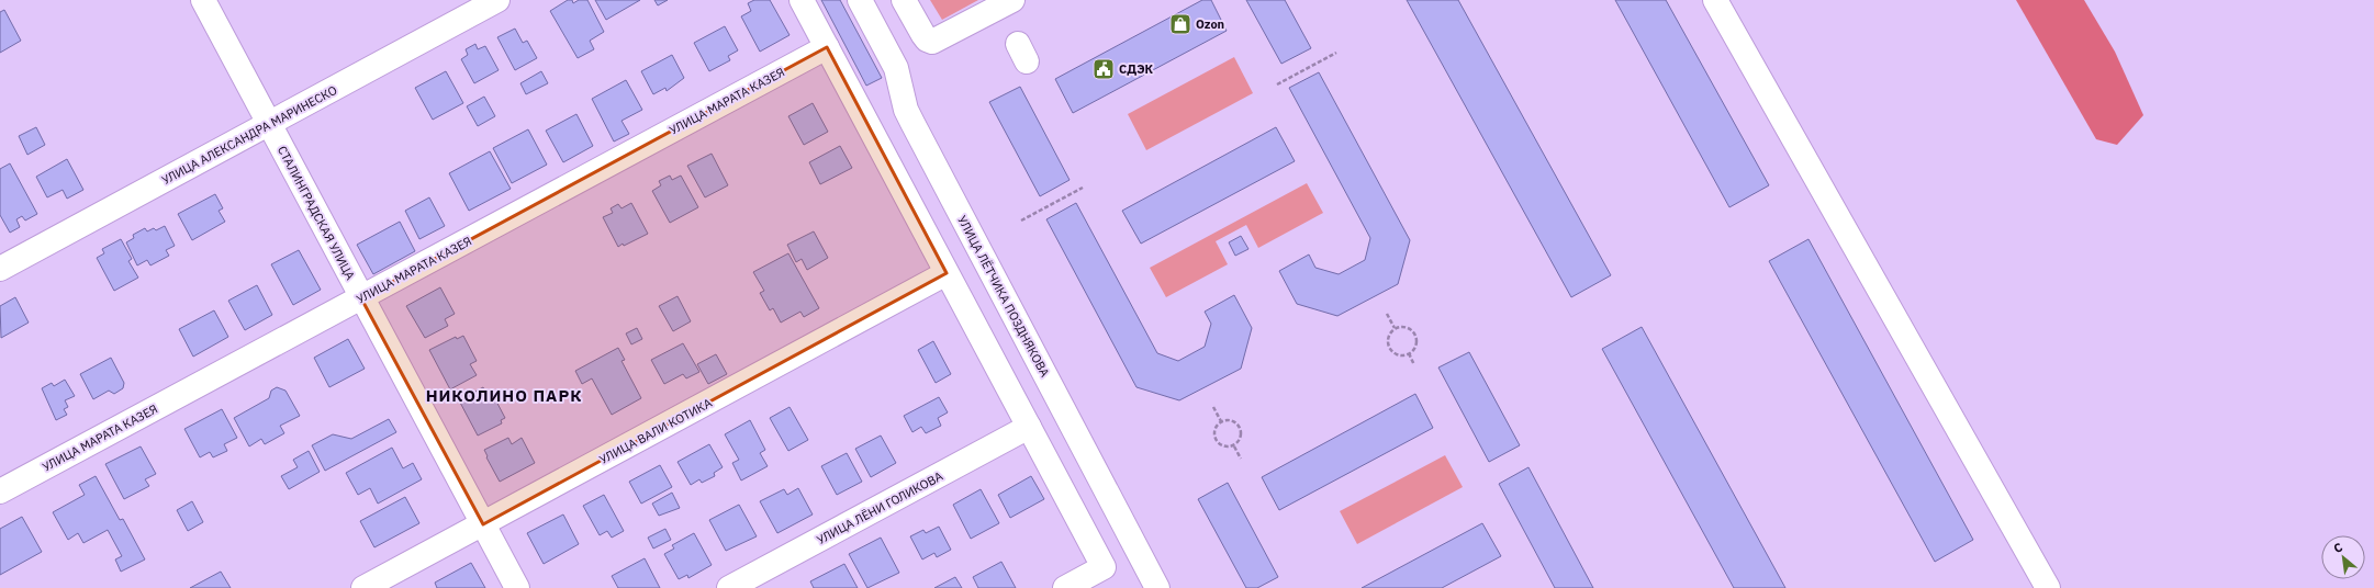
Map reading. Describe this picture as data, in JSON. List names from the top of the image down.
{
  "streets": {
    "street": [
      "УЛИЦА МАРАТА КАЗЕЯ",
      "УЛИЦА АЛЕКСАНДРА МАРИНЕСКО",
      "СТАЛИНГРАДСКАЯ УЛИЦА",
      "УЛИЦА ЛЁТЧИКА ПОЗДНЯКОВА",
      "УЛИЦА ВАЛИ КОТИКА",
      "УЛИЦА ЛЁНИ ГОЛИКОВА"
    ]
  },
  "crossings": [
    ["УЛИЦА МАРАТА КАЗЕЯ", "СТАЛИНГРАДСКАЯ УЛИЦА"],
    ["УЛИЦА АЛЕКСАНДРА МАРИНЕСКО", "СТАЛИНГРАДСКАЯ УЛИЦА"],
    ["СТАЛИНГРАДСКАЯ УЛИЦА", "УЛИЦА ВАЛИ КОТИКА"]
  ],
  "districts": ["НИКОЛИНО ПАРК"],
  "places": {
    "shop": ["Ozon"],
    "public building": ["СДЭК"]
  },
  "north": "top left"
}
